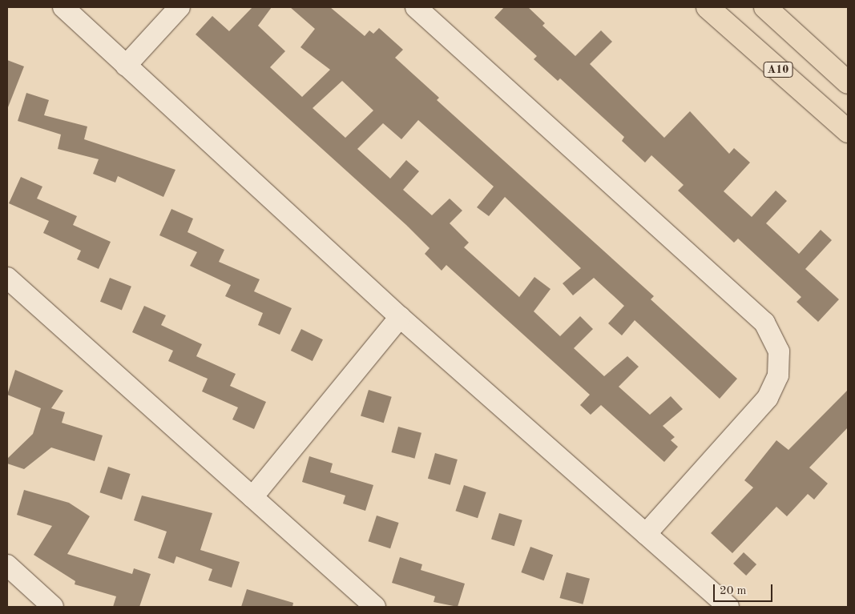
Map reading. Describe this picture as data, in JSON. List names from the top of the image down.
{
  "streets": {
    "main road": ["A10"]
  },
  "scale_bar": "20 m"
}
